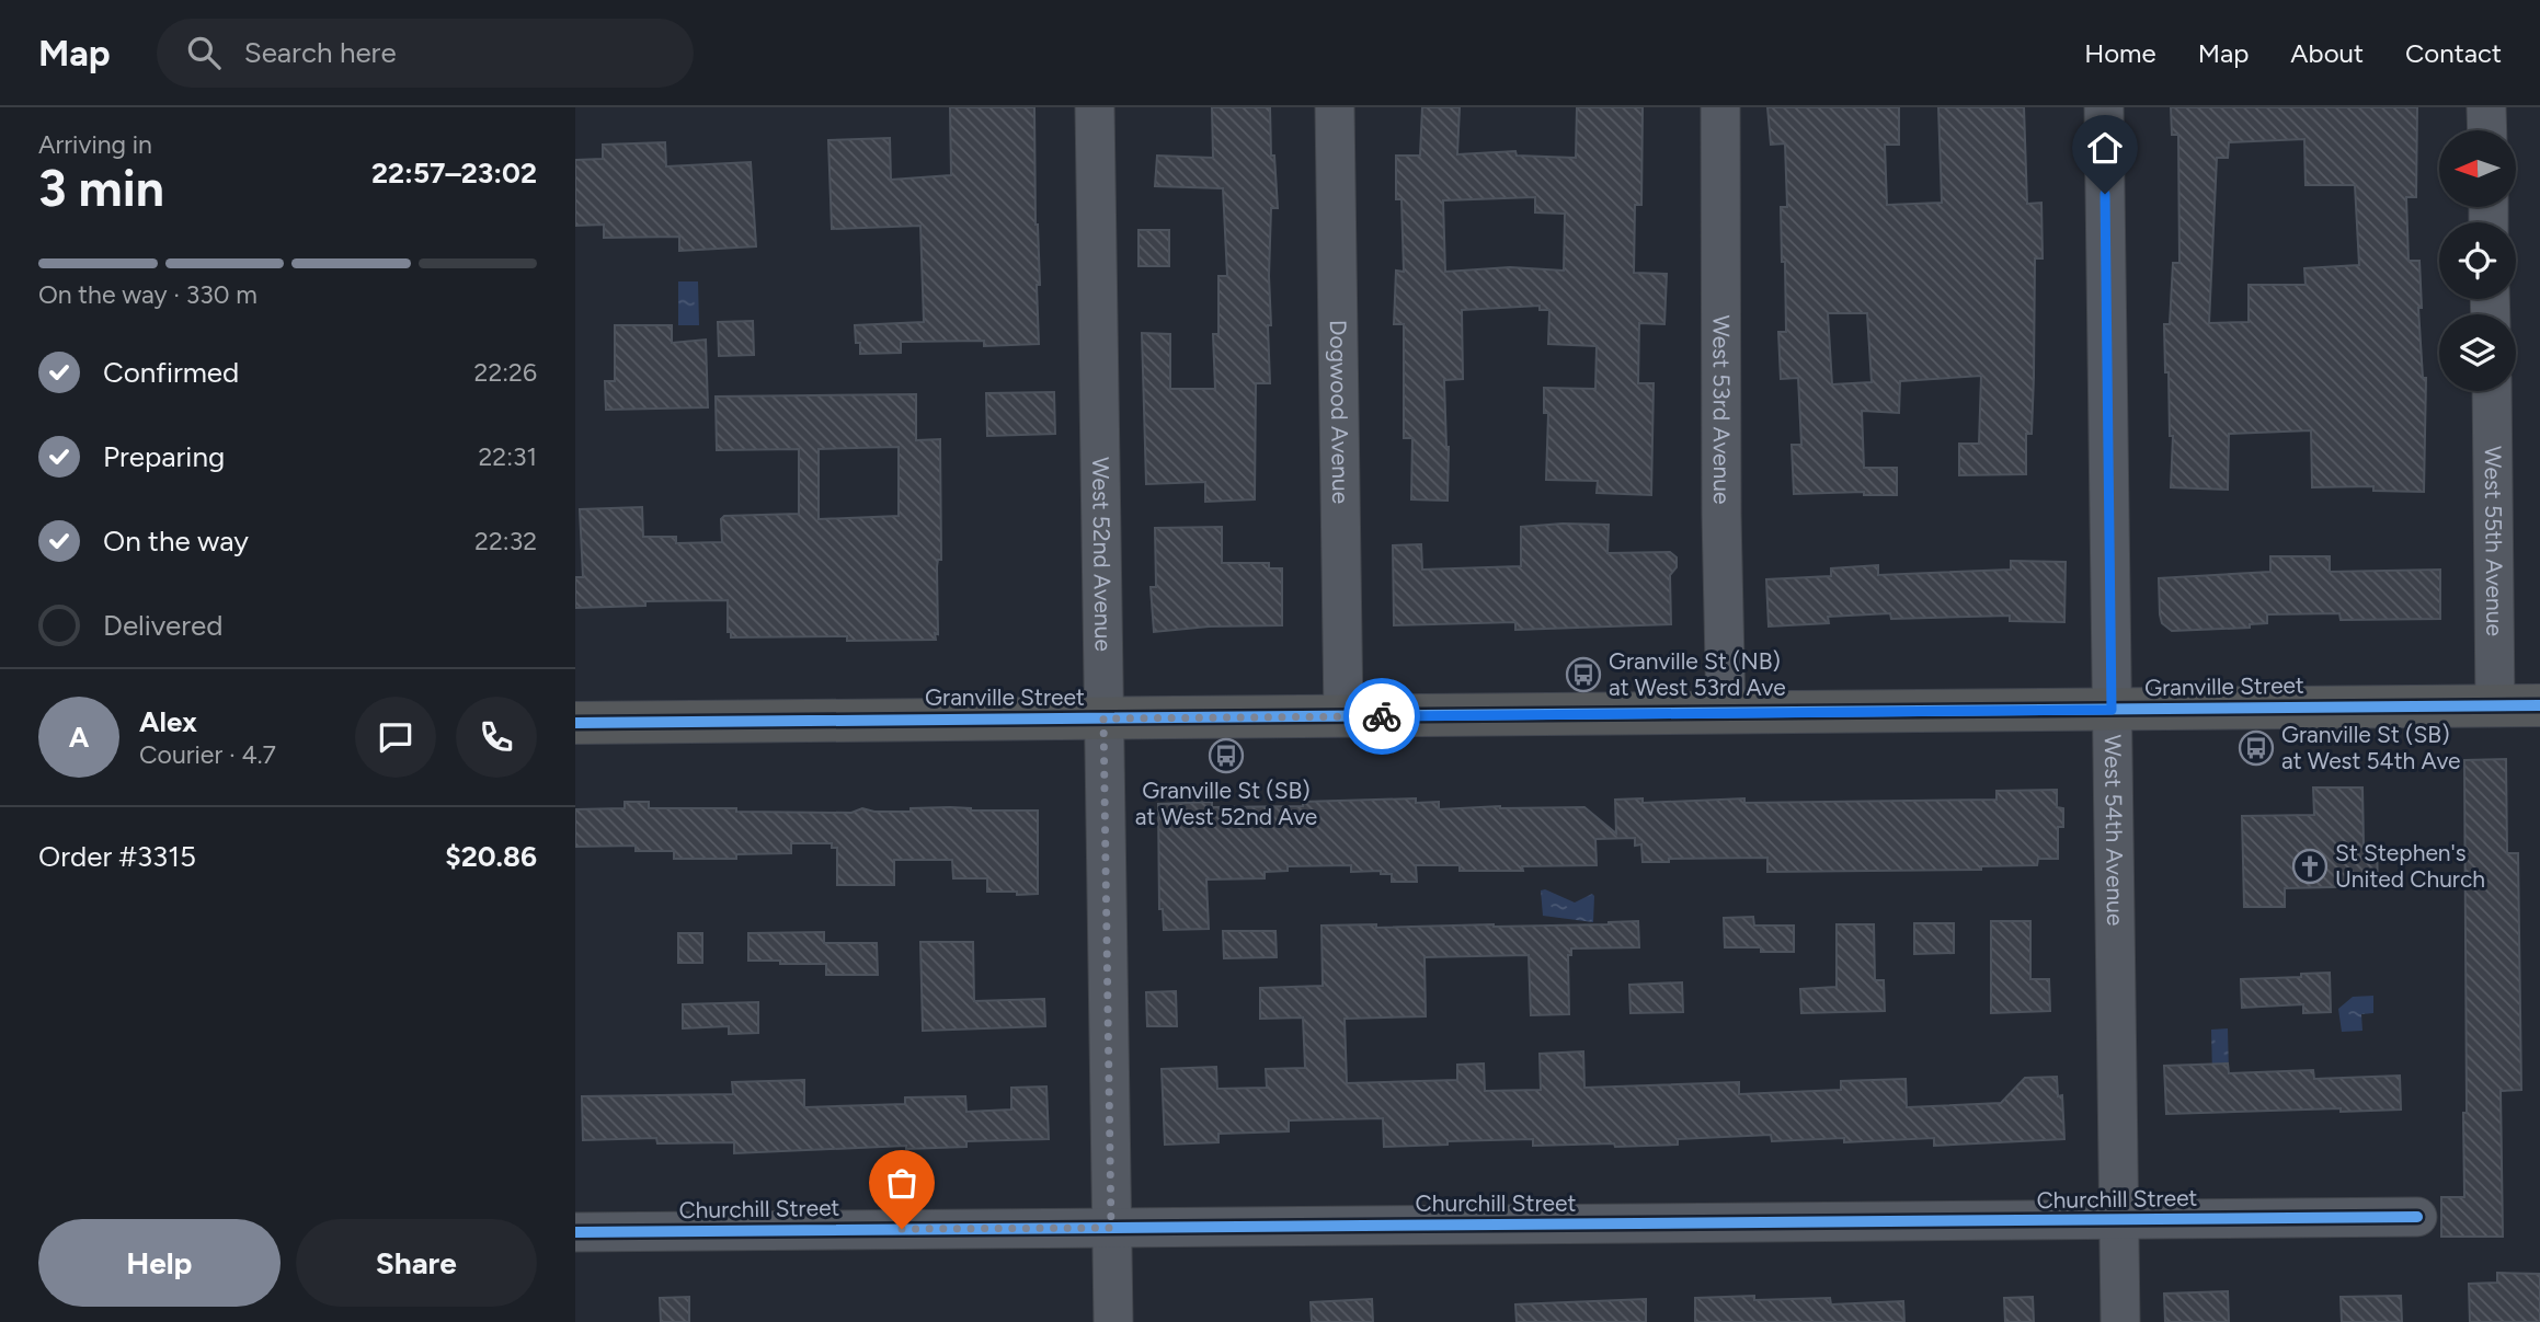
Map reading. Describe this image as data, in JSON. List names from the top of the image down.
{
  "streets": {
    "highway": ["Granville Street"],
    "street": [
      "West 53rd Avenue",
      "Dogwood Avenue",
      "West 55th Avenue",
      "West 52nd Avenue",
      "West 54th Avenue",
      "Churchill Street"
    ]
  },
  "crossings": [
    ["West 53rd Avenue", "Granville Street"],
    ["Dogwood Avenue", "Granville Street"],
    ["West 55th Avenue", "Granville Street"],
    ["West 52nd Avenue", "Granville Street"],
    ["West 52nd Avenue", "Churchill Street"],
    ["Granville Street", "West 54th Avenue"],
    ["West 54th Avenue", "Churchill Street"]
  ],
  "places": {
    "bus stop": ["Granville St (NB) at West 53rd Ave", "Granville St (SB) at West 54th Ave", "Granville St (SB) at West 52nd Ave"],
    "church": ["St Stephen's United Church"]
  },
  "north": "left",
  "page": {
    "header": "Map",
    "search": "Search here",
    "nav": [
      "Home",
      "Map",
      "About",
      "Contact"
    ],
    "heading": ["3 min", "Arriving in", "22:57–23:02"],
    "panel": [
      "Alex",
      "Courier · 4.7",
      "Order #3315",
      "$20.86"
    ],
    "bar": "On the way · 330 m",
    "list": [
      ["Confirmed", "22:26"],
      ["Preparing", "22:31"],
      ["On the way", "22:32"],
      "Delivered"
    ],
    "round": "A",
    "buttons": ["Help", "Share"]
  }
}
